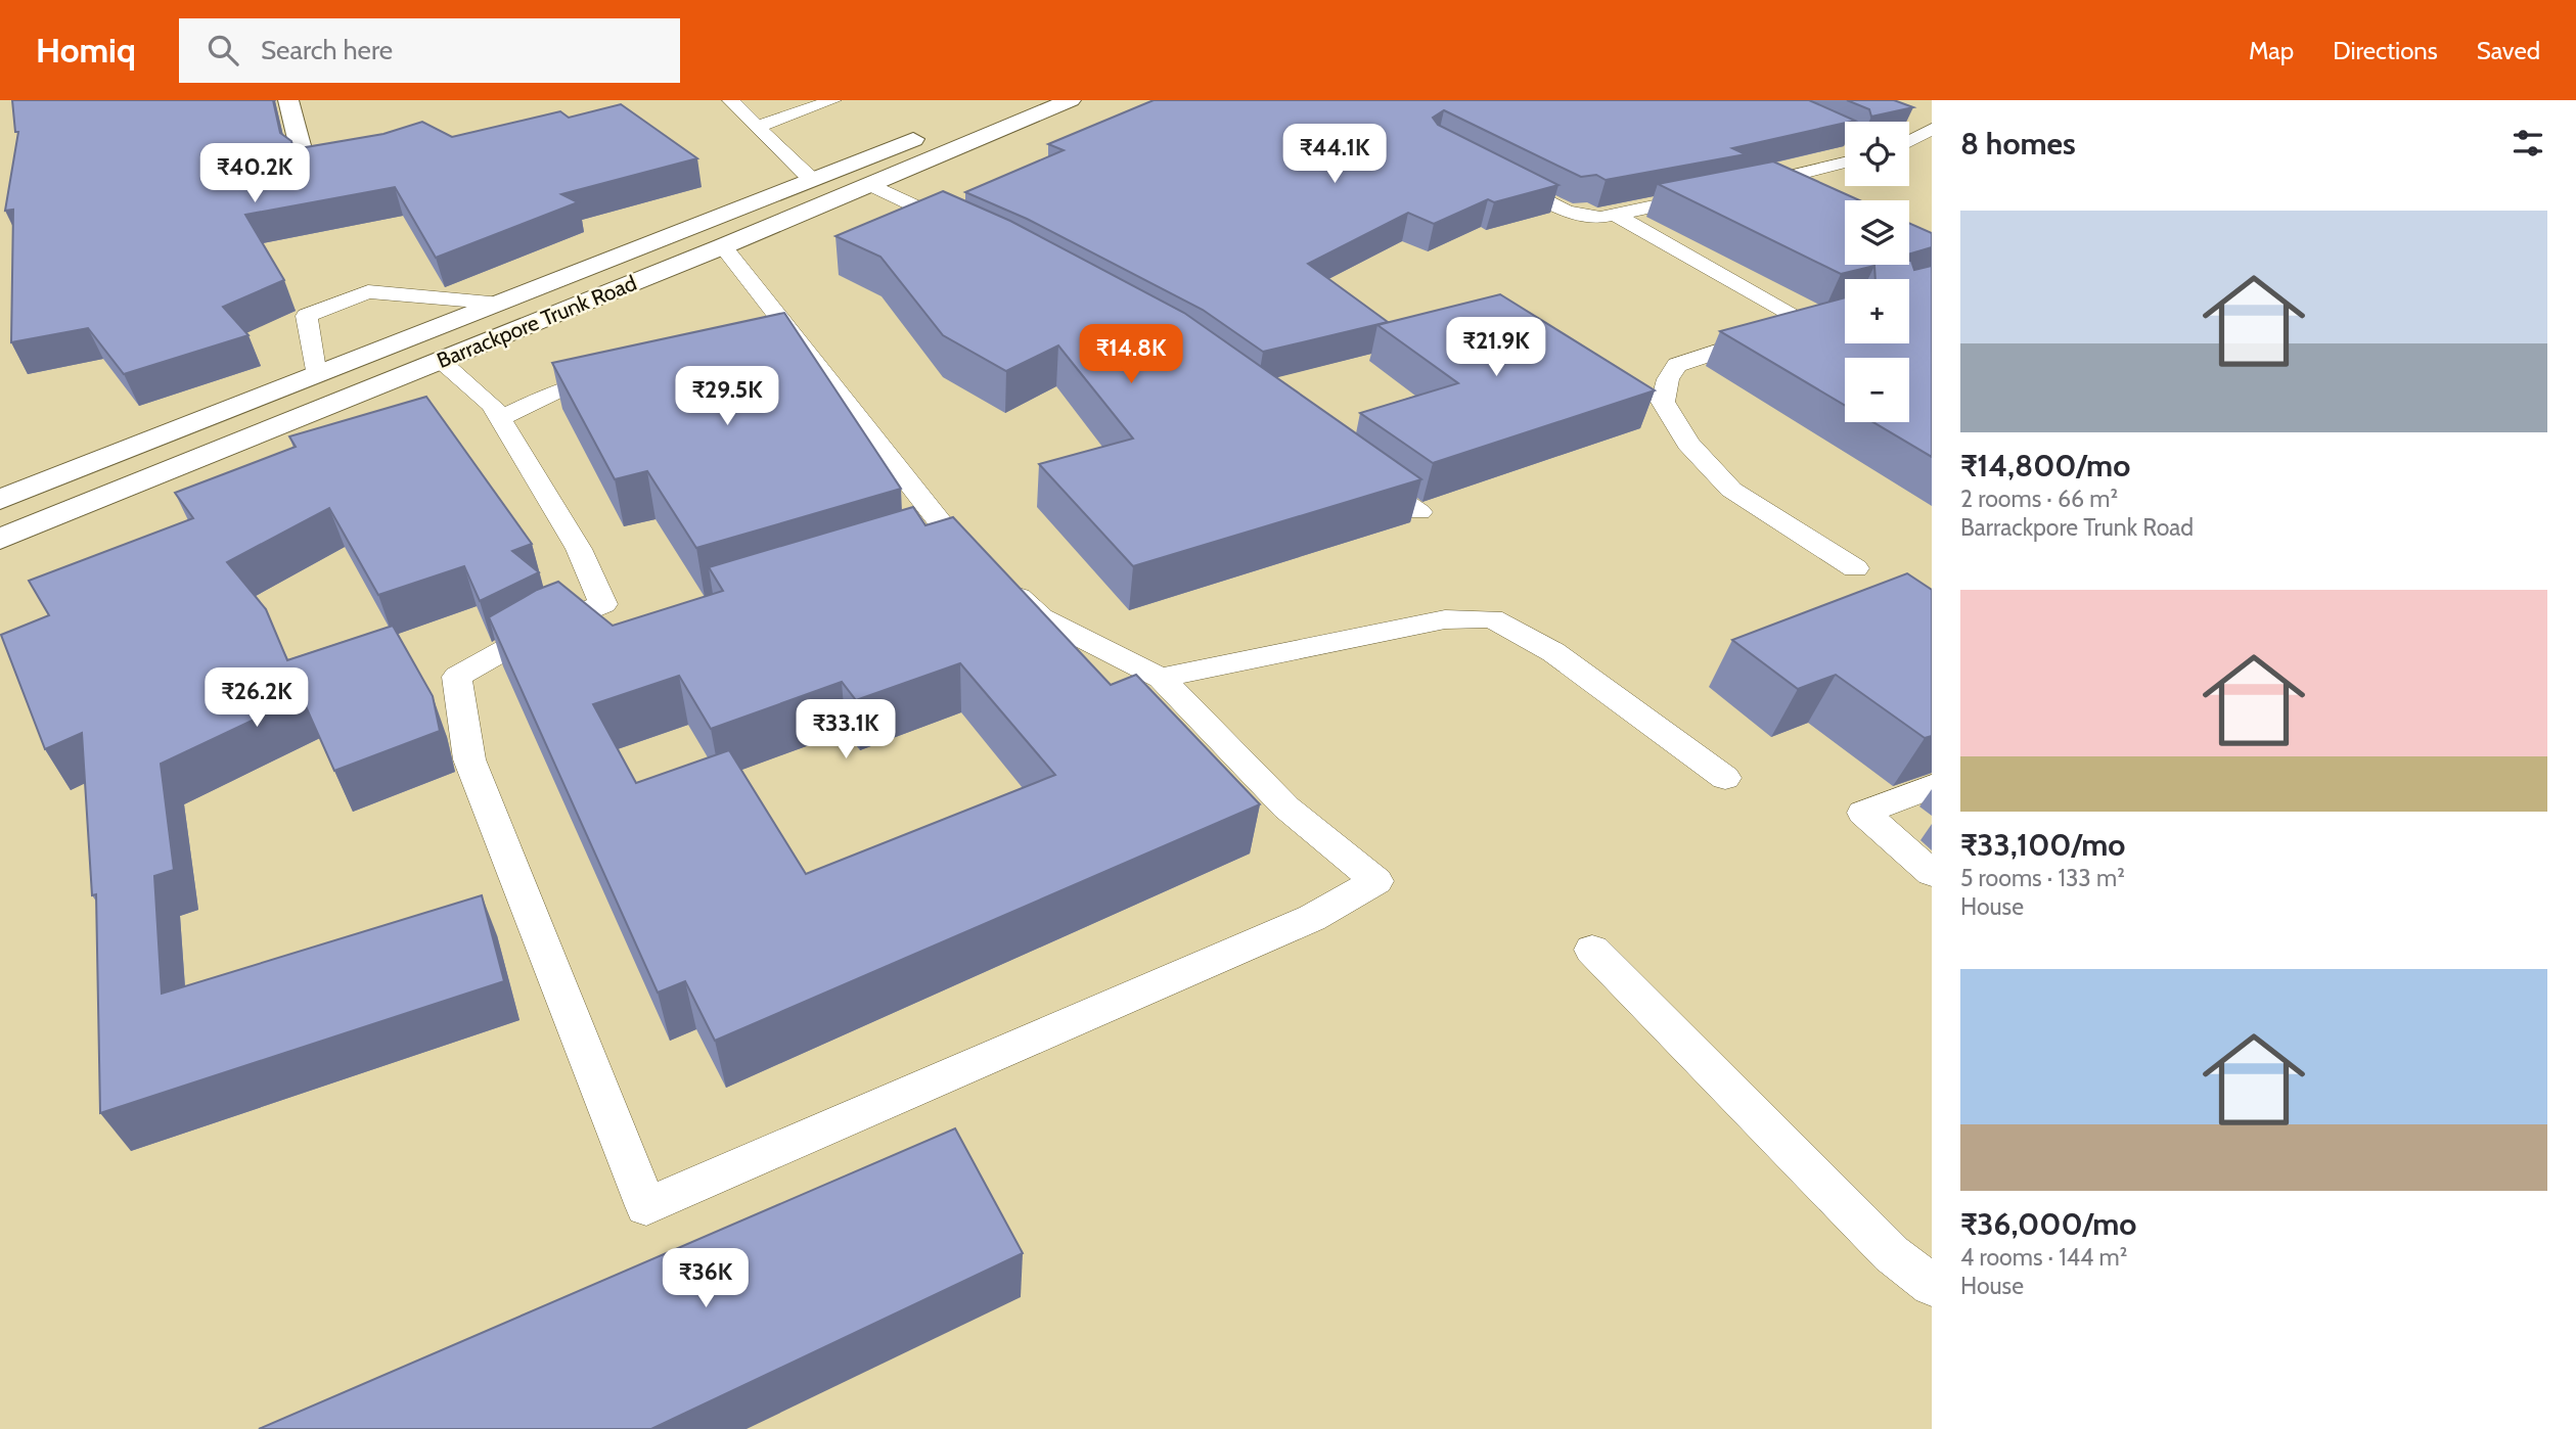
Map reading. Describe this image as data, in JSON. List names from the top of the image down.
{
  "streets": {
    "main road": ["Barrackpore Trunk Road"]
  },
  "page": {
    "header": "Homiq",
    "search": "Search here",
    "nav": ["Map", "Directions", "Saved"],
    "heading": "8 homes",
    "map_buttons": ["+", "−"],
    "price": [
      "₹44.1K",
      "₹40.2K",
      "₹21.9K",
      "₹14.8K",
      "₹29.5K",
      "₹26.2K",
      "₹33.1K",
      "₹36K"
    ],
    "list": [
      {
        "name": "₹14,800/mo",
        "note": "2 rooms · 66 m² · Barrackpore Trunk Road"
      },
      {
        "name": "₹33,100/mo",
        "note": "5 rooms · 133 m² · House"
      },
      {
        "name": "₹36,000/mo",
        "note": "4 rooms · 144 m² · House"
      }
    ]
  }
}
